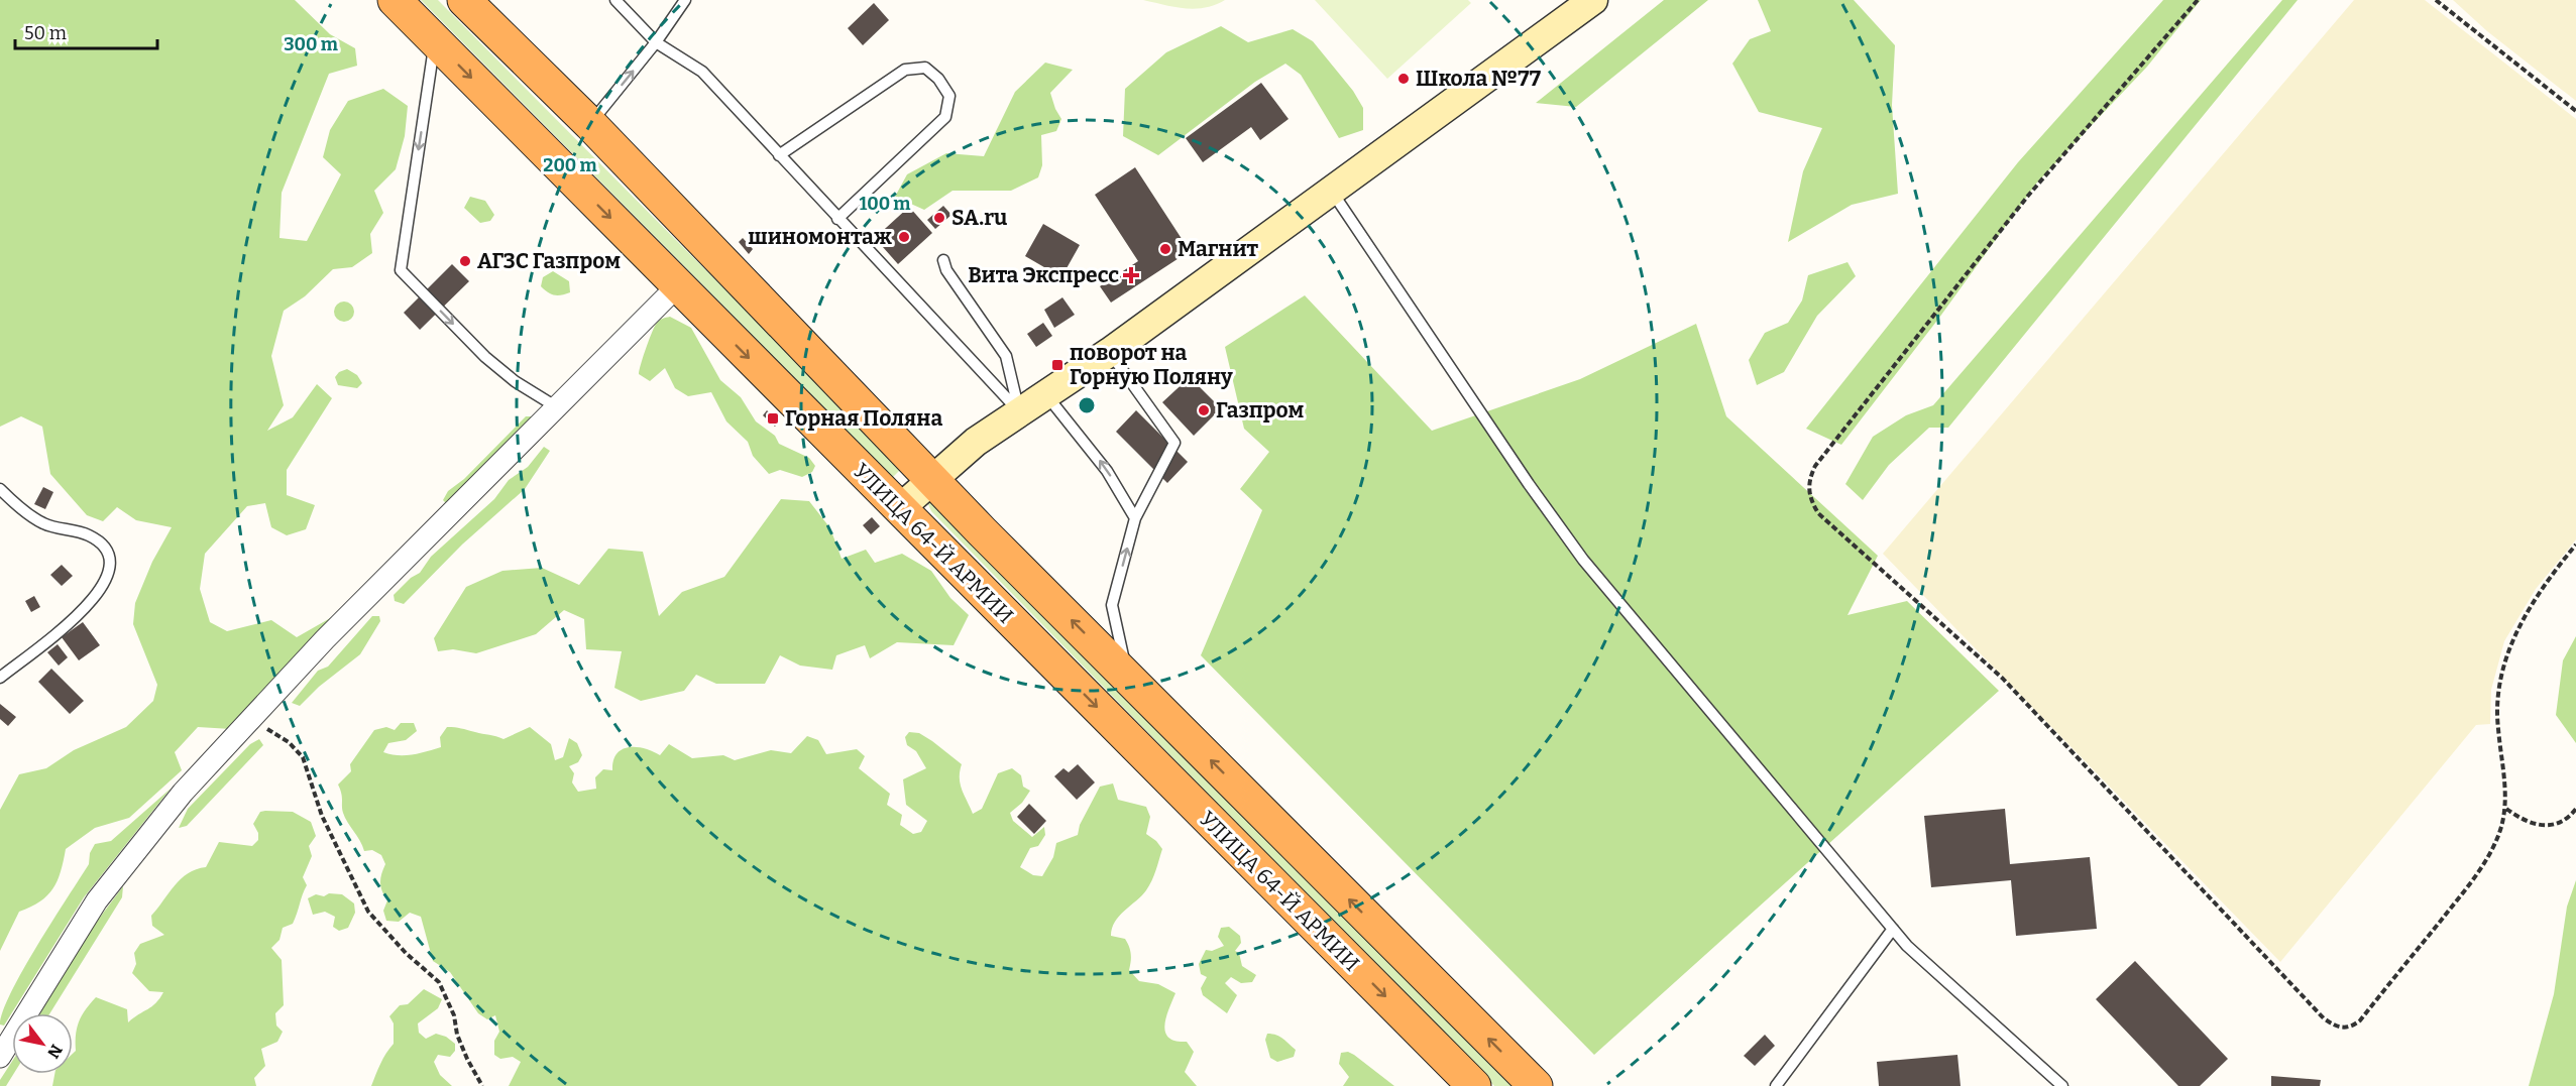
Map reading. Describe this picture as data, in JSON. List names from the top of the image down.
{
  "streets": {
    "highway": ["УЛИЦА 64-Й АРМИИ"]
  },
  "places": {
    "other": [
      "Школа №77",
      "SA.ru",
      "шиномонтаж",
      "Магнит",
      "АГЗС Газпром",
      "Газпром"
    ],
    "health": ["Вита Экспресс"],
    "transit": ["поворот на Горную Поляну", "Горная Поляна"]
  },
  "scale_bar": "50 m",
  "north": "bottom right",
  "rings": ["300 m", "200 m", "100 m"]
}
